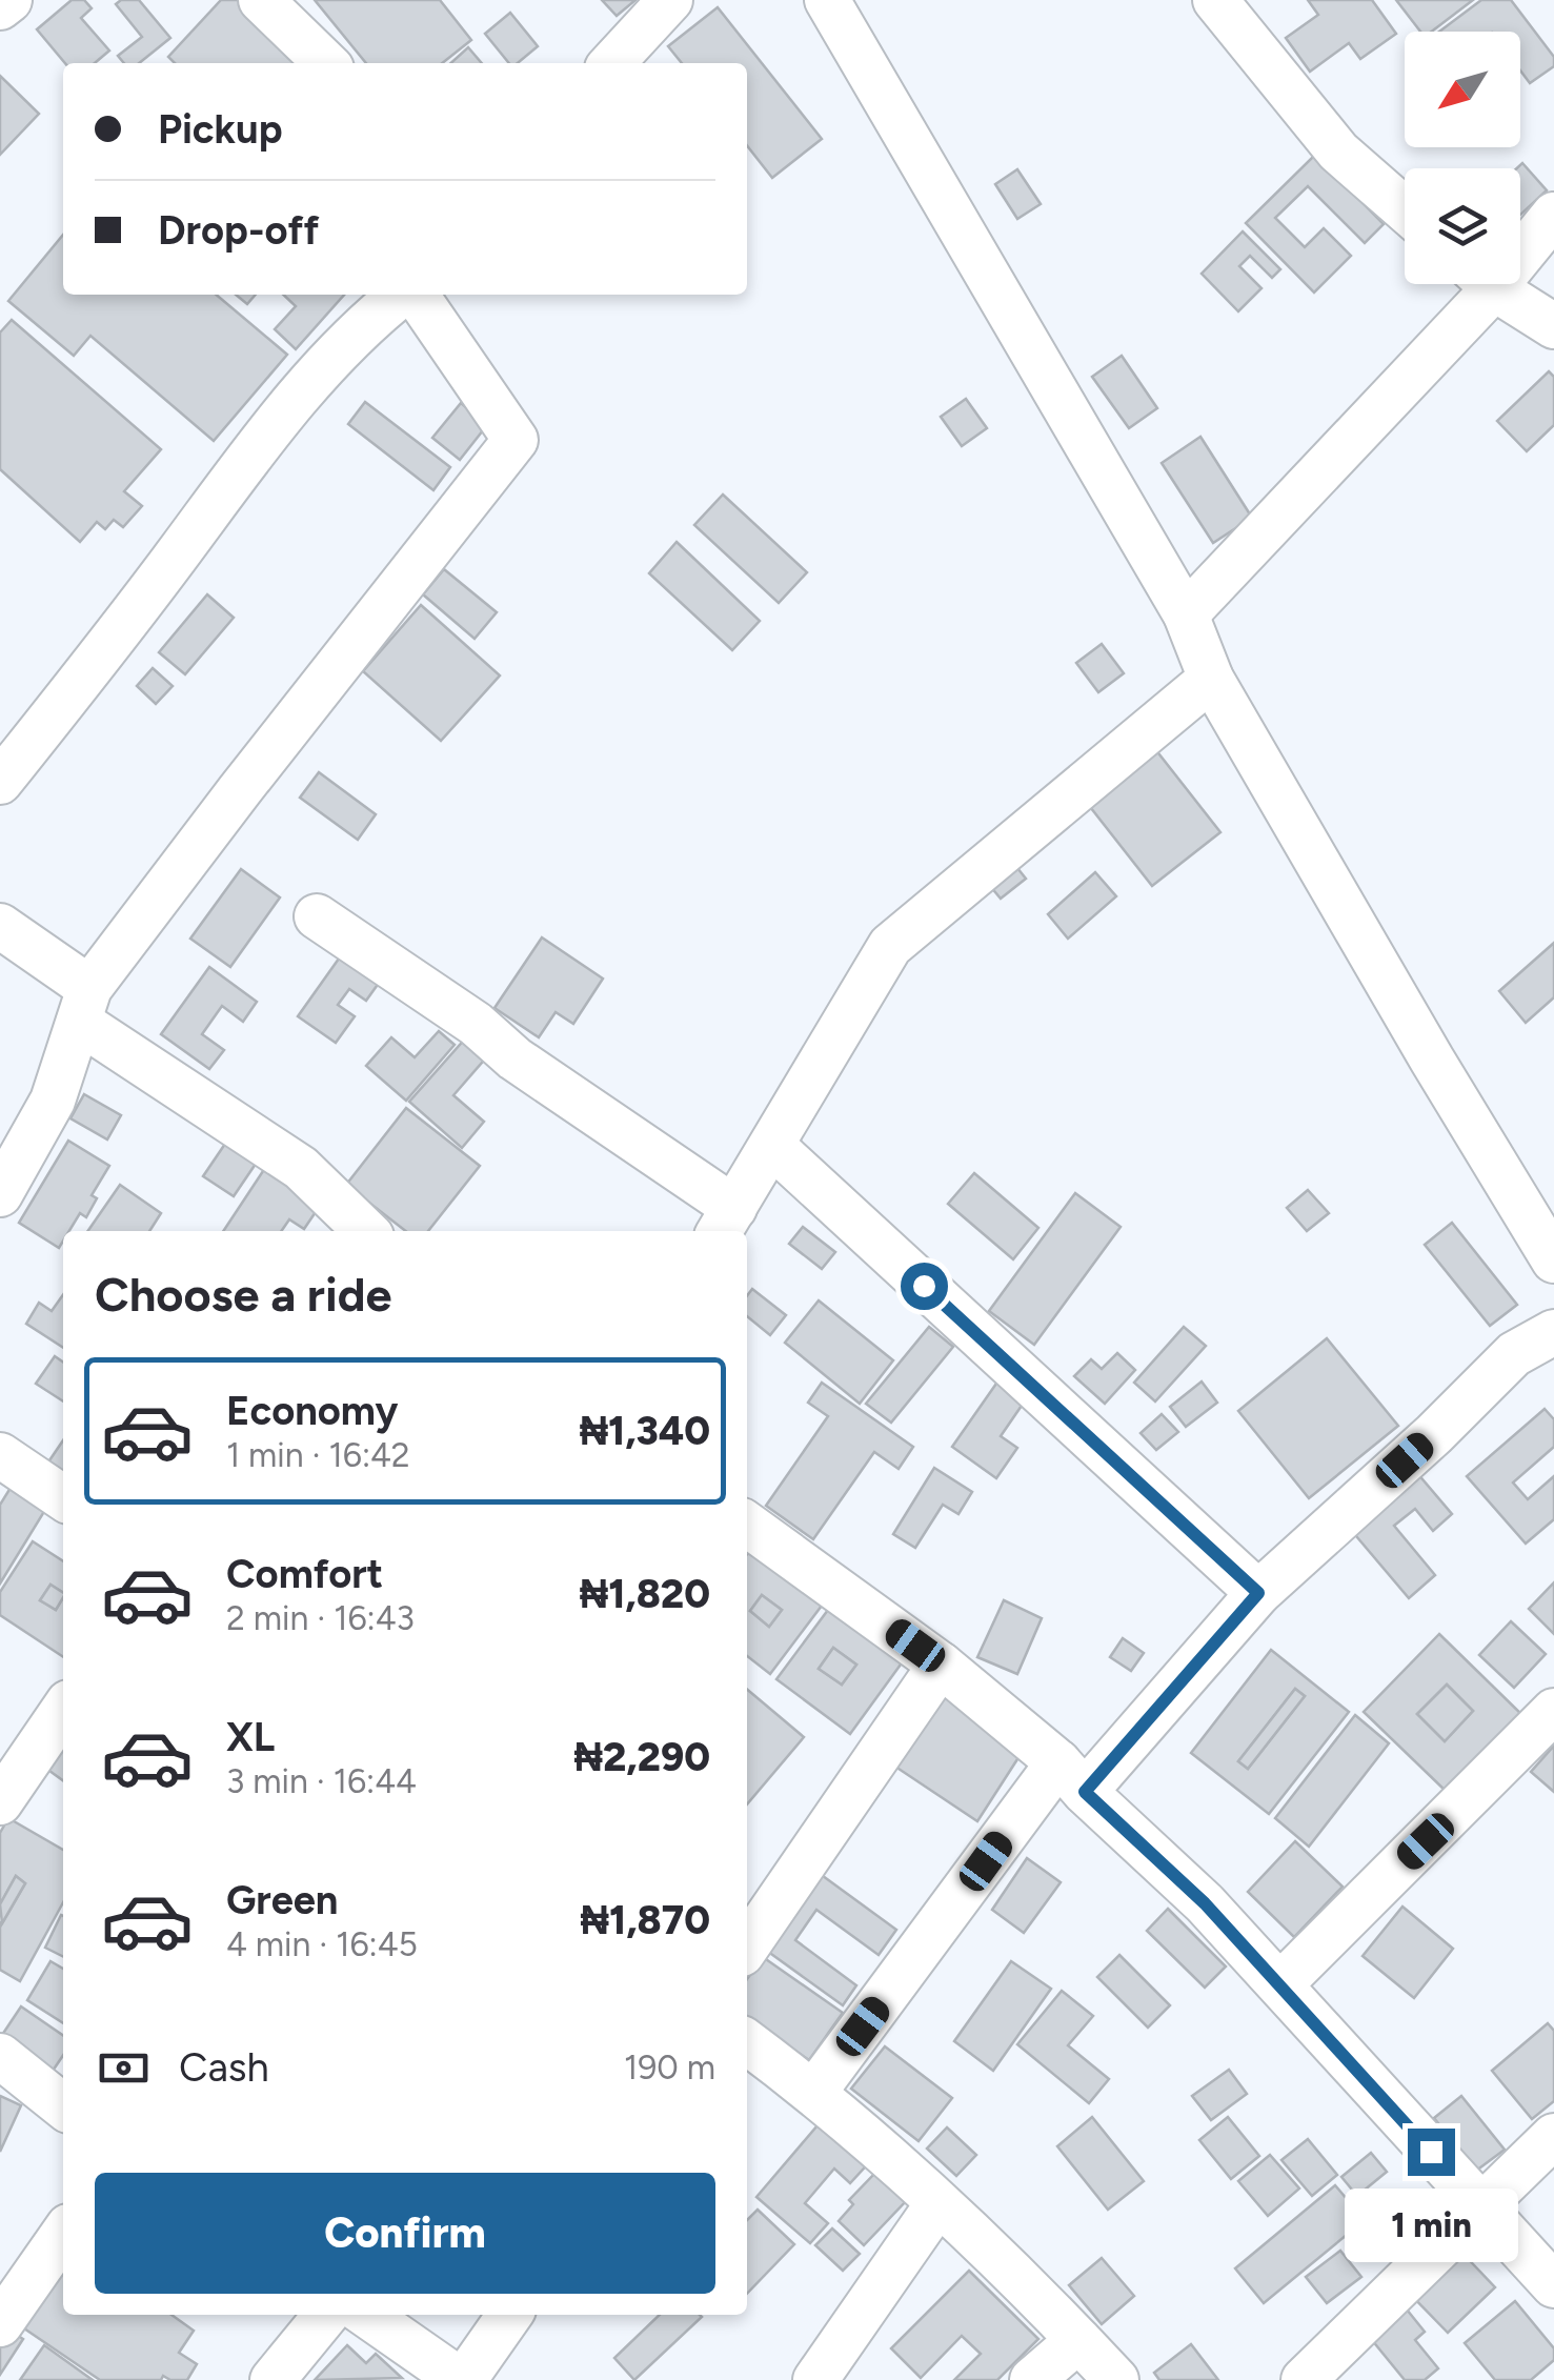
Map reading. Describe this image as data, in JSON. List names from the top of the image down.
{
  "north": "bottom left",
  "page": {
    "banner": ["Pickup", "Drop-off"],
    "heading": "Choose a ride",
    "list": [
      {
        "name": "Economy",
        "note": "1 min · 16:42",
        "value": "₦1,340"
      },
      {
        "name": "Comfort",
        "note": "2 min · 16:43",
        "value": "₦1,820"
      },
      {
        "name": "XL",
        "note": "3 min · 16:44",
        "value": "₦2,290"
      },
      {
        "name": "Green",
        "note": "4 min · 16:45",
        "value": "₦1,870"
      }
    ],
    "pay": ["Cash", "190 m"],
    "buttons": "Confirm",
    "bubble": "1 min"
  }
}
